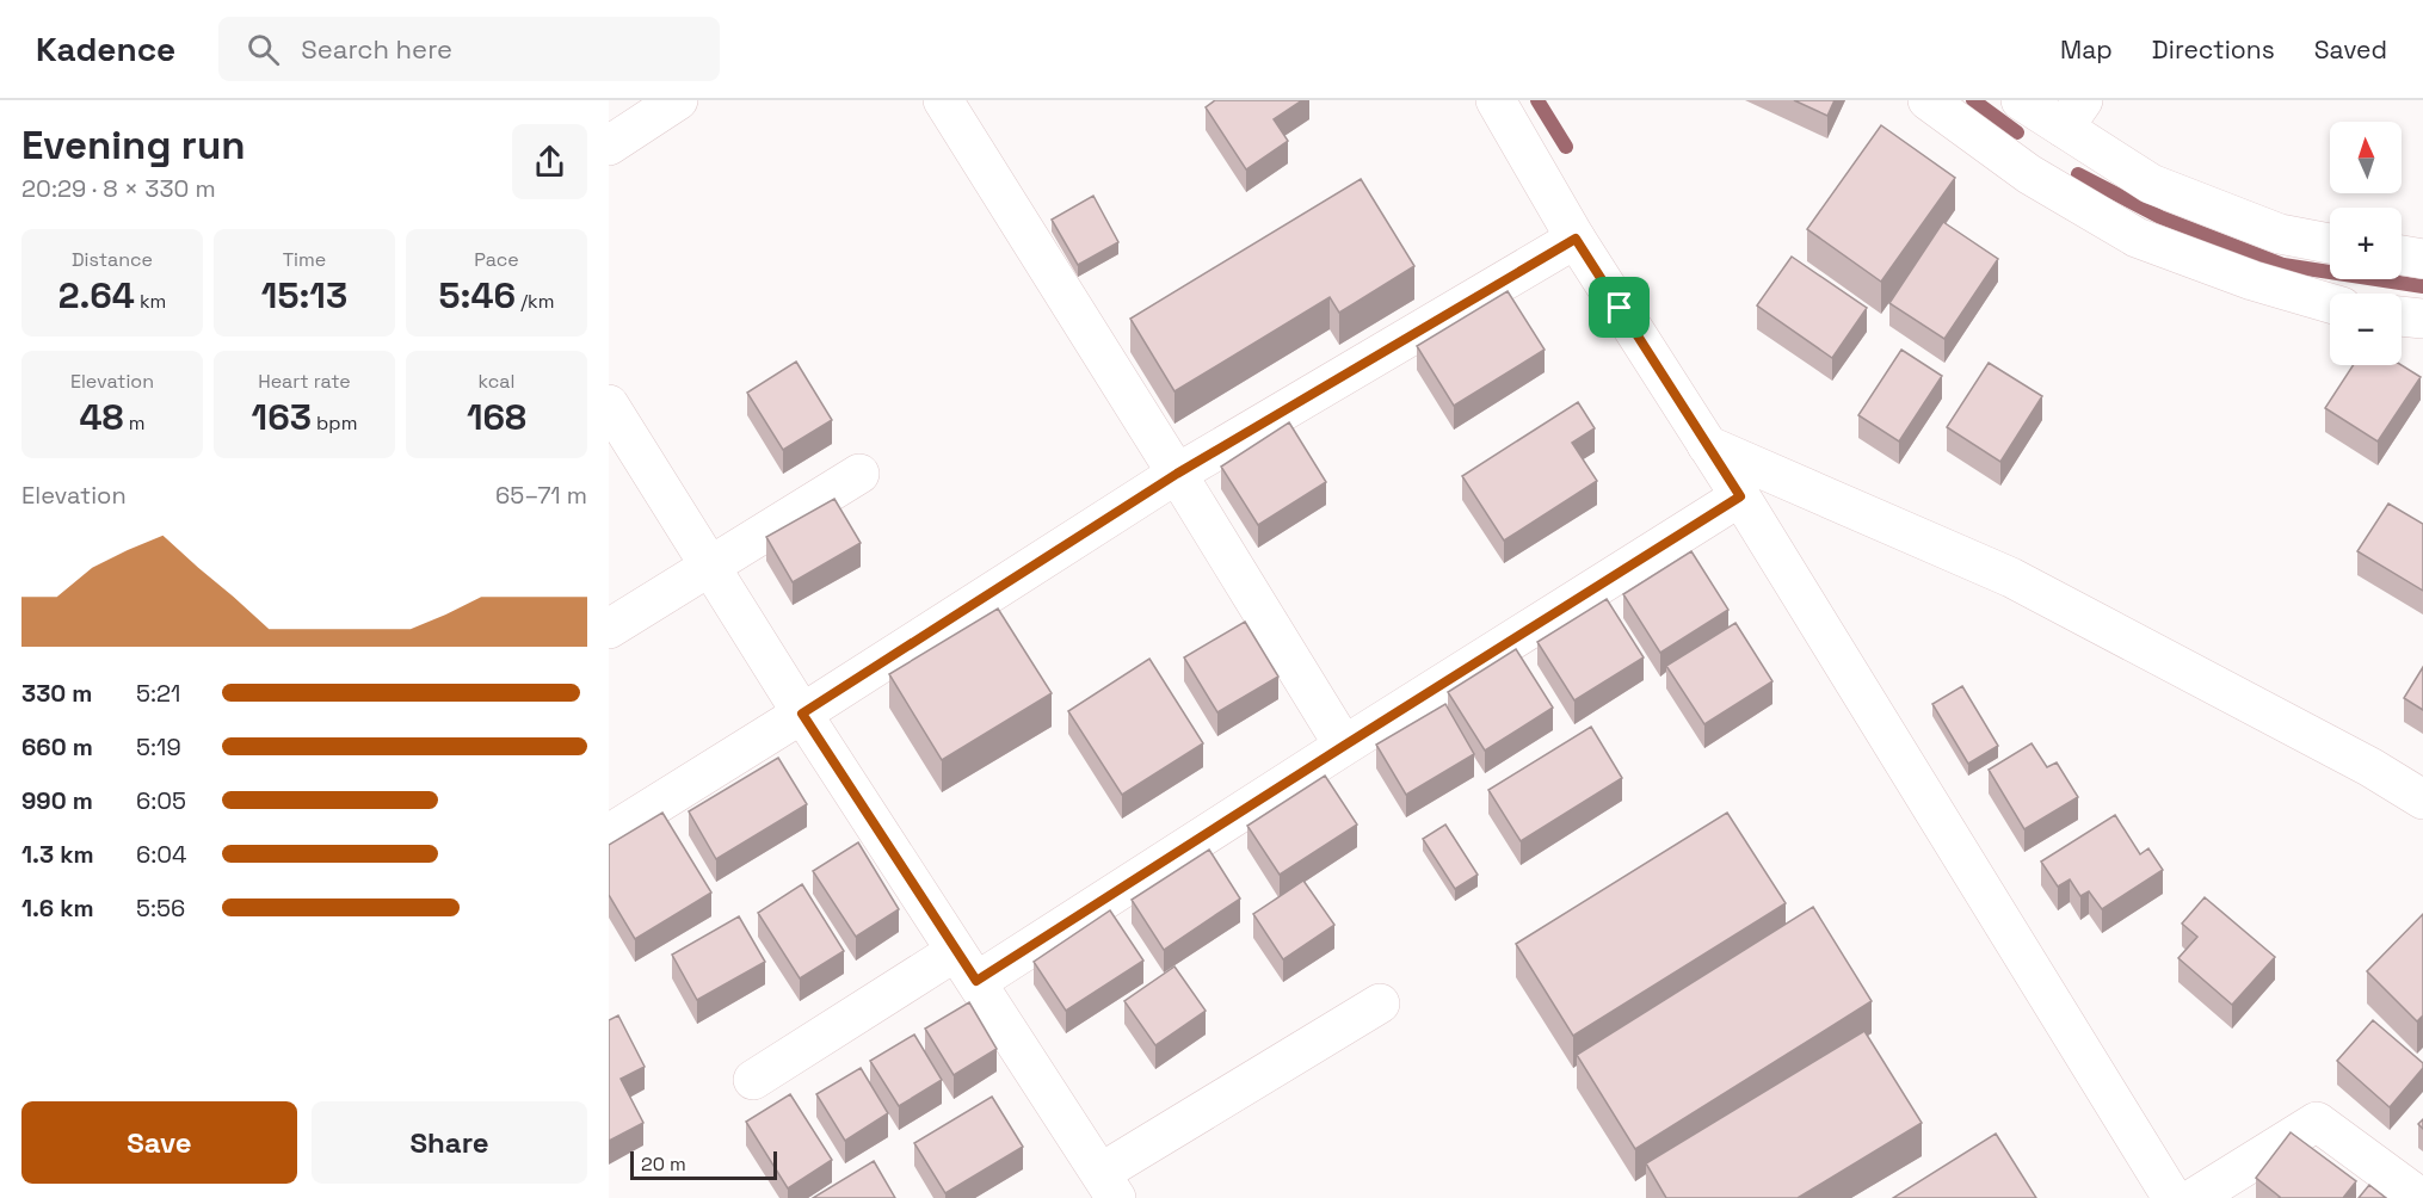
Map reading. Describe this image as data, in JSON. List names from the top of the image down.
{
  "scale_bar": "20 m",
  "north": "top",
  "page": {
    "header": "Kadence",
    "search": "Search here",
    "nav": ["Map", "Directions", "Saved"],
    "heading": ["Evening run", "20:29 · 8 × 330 m"],
    "map_buttons": ["+", "−"],
    "stats": [
      ["Distance", "2.64 km"],
      ["Time", "15:13"],
      ["Pace", "5:46 /km"],
      ["Elevation", "48 m"],
      ["Heart rate", "163 bpm"],
      ["kcal", "168"]
    ],
    "chart": ["Elevation", "65–71 m"],
    "list": [
      {
        "name": "330 m",
        "note": "5:21"
      },
      {
        "name": "660 m",
        "note": "5:19"
      },
      {
        "name": "990 m",
        "note": "6:05"
      },
      {
        "name": "1.3 km",
        "note": "6:04"
      },
      {
        "name": "1.6 km",
        "note": "5:56"
      }
    ],
    "buttons": ["Save", "Share"],
    "scale": "20 m"
  }
}
